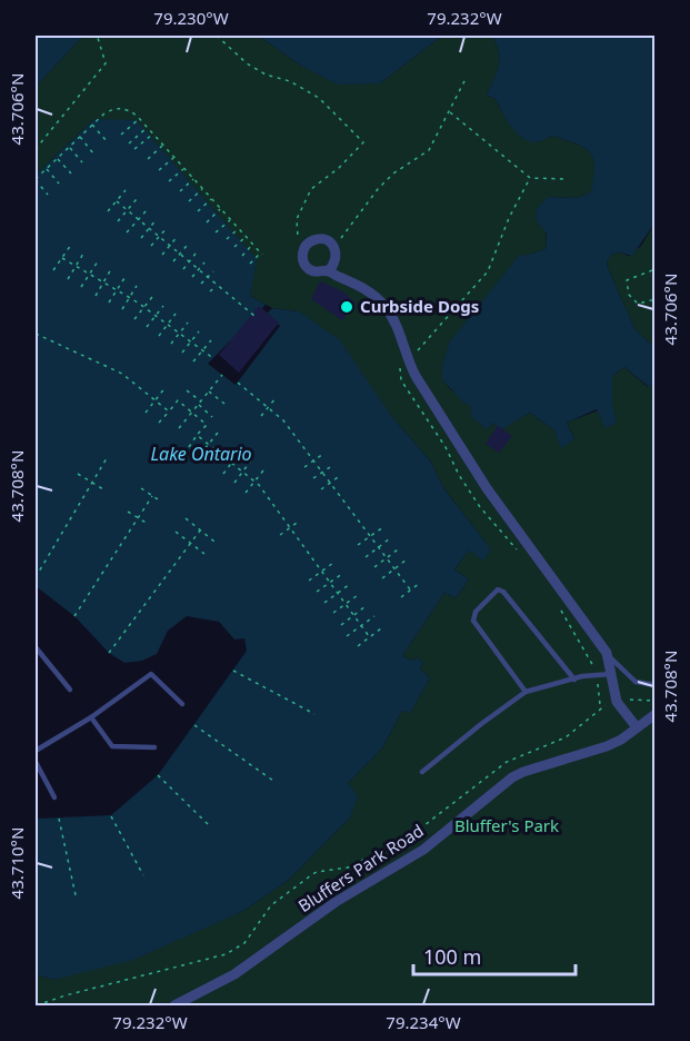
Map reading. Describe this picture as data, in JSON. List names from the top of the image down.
{
  "streets": {
    "street": ["Bluffers Park Road"]
  },
  "water": ["Lake Ontario"],
  "parks": ["Bluffer's Park"],
  "places": ["Curbside Dogs"],
  "scale_bar": "100 m",
  "coordinates": [
    "79.230°W",
    "79.232°W",
    "43.706°N",
    "43.708°N",
    "43.710°N",
    "79.234°W"
  ]
}
